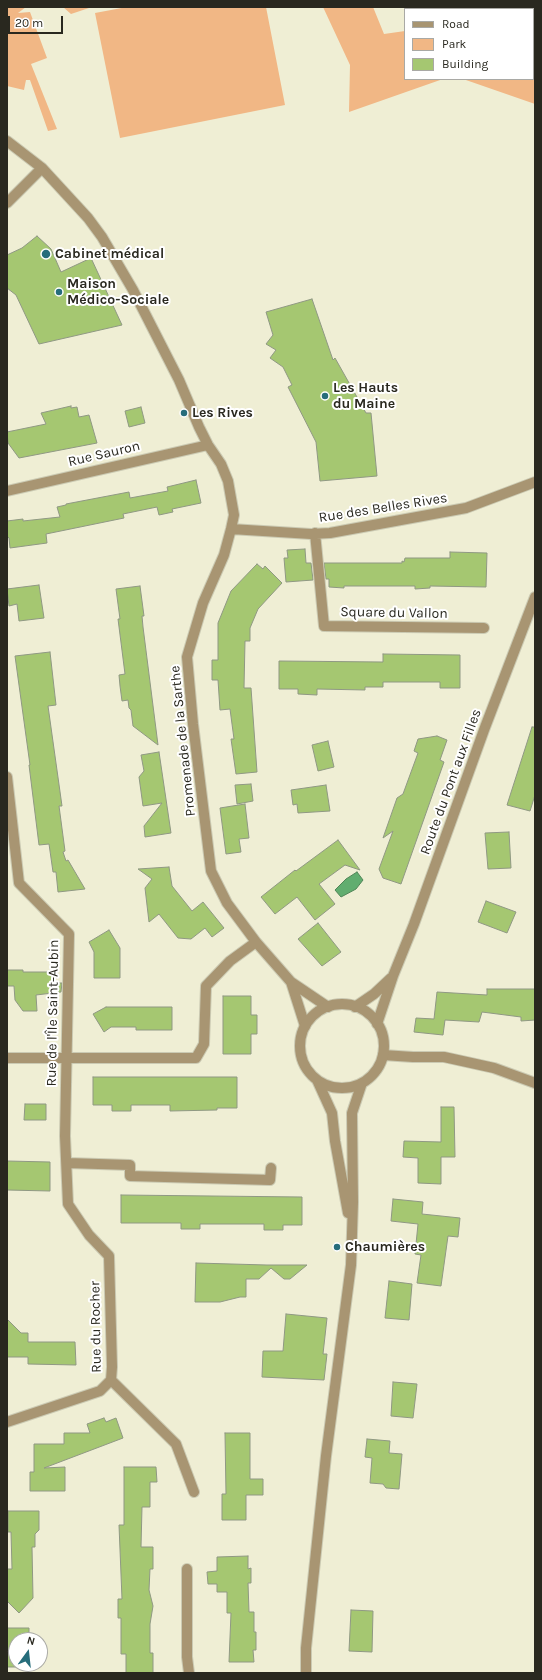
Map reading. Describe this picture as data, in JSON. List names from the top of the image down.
{
  "streets": {
    "street": [
      "Rue Sauron",
      "Rue des Belles Rives",
      "Square du Vallon",
      "Promenade de la Sarthe",
      "Route du Pont aux Filles",
      "Rue de l'Île Saint-Aubin",
      "Rue du Rocher"
    ]
  },
  "crossings": [
    ["Rue Sauron", "Promenade de la Sarthe"],
    ["Rue des Belles Rives", "Square du Vallon"],
    ["Rue des Belles Rives", "Promenade de la Sarthe"],
    ["Promenade de la Sarthe", "Route du Pont aux Filles"],
    ["Rue de l'Île Saint-Aubin", "Rue du Rocher"]
  ],
  "places": [
    "Cabinet médical",
    "Maison Médico-Sociale",
    "Les Hauts du Maine",
    "Les Rives",
    "Chaumières"
  ],
  "legend": ["Road", "Park", "Building"],
  "scale_bar": "20 m",
  "north": "top"
}
